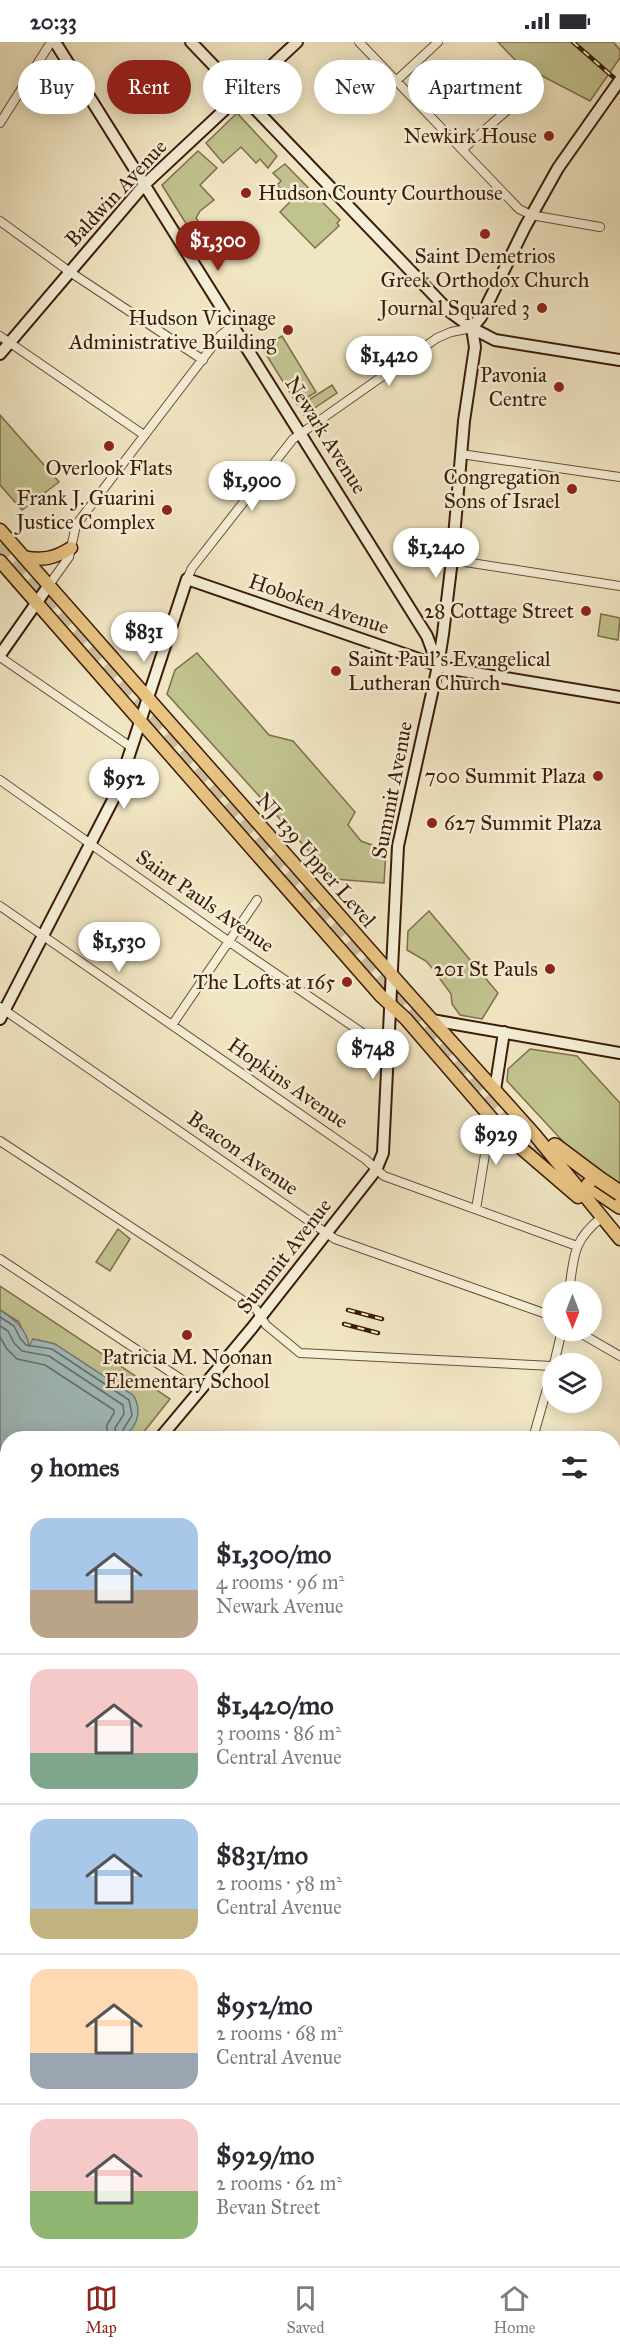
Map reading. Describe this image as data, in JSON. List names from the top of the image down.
{
  "streets": {
    "main road": [
      "Baldwin Avenue",
      "Newark Avenue",
      "Hoboken Avenue",
      "Summit Avenue",
      "NJ 139 Upper Level"
    ],
    "street": ["Saint Pauls Avenue", "Hopkins Avenue", "Beacon Avenue"]
  },
  "crossings": [
    ["Baldwin Avenue", "Newark Avenue"],
    ["Newark Avenue", "Hoboken Avenue"],
    ["Newark Avenue", "Summit Avenue"],
    ["Hoboken Avenue", "Summit Avenue"],
    ["Summit Avenue", "NJ 139 Upper Level"],
    ["Summit Avenue", "Saint Pauls Avenue"],
    ["Summit Avenue", "Hopkins Avenue"],
    ["Summit Avenue", "Beacon Avenue"]
  ],
  "places": [
    "Newkirk House",
    "Hudson County Courthouse",
    "Saint Demetrios Greek Orthodox Church",
    "Journal Squared 3",
    "Hudson Vicinage Administrative Building",
    "Pavonia Centre",
    "Overlook Flats",
    "Congregation Sons of Israel",
    "Frank J. Guarini Justice Complex",
    "28 Cottage Street",
    "Saint Paul's Evangelical Lutheran Church",
    "700 Summit Plaza",
    "627 Summit Plaza",
    "201 St Pauls",
    "The Lofts at 165",
    "Patricia M. Noonan Elementary School"
  ],
  "north": "bottom",
  "page": {
    "status": "20:33",
    "chip": [
      "Buy",
      "Rent",
      "Filters",
      "New",
      "Apartment"
    ],
    "price": [
      "$1,300",
      "$1,420",
      "$1,900",
      "$1,240",
      "$831",
      "$952",
      "$1,530",
      "$748",
      "$929"
    ],
    "heading": "9 homes",
    "list": [
      {
        "name": "$1,300/mo",
        "note": "4 rooms · 96 m² · Newark Avenue"
      },
      {
        "name": "$1,420/mo",
        "note": "3 rooms · 86 m² · Central Avenue"
      },
      {
        "name": "$831/mo",
        "note": "2 rooms · 58 m² · Central Avenue"
      },
      {
        "name": "$952/mo",
        "note": "2 rooms · 68 m² · Central Avenue"
      },
      {
        "name": "$929/mo",
        "note": "2 rooms · 62 m² · Bevan Street"
      }
    ],
    "tabs": ["Map", "Saved", "Home"]
  }
}
